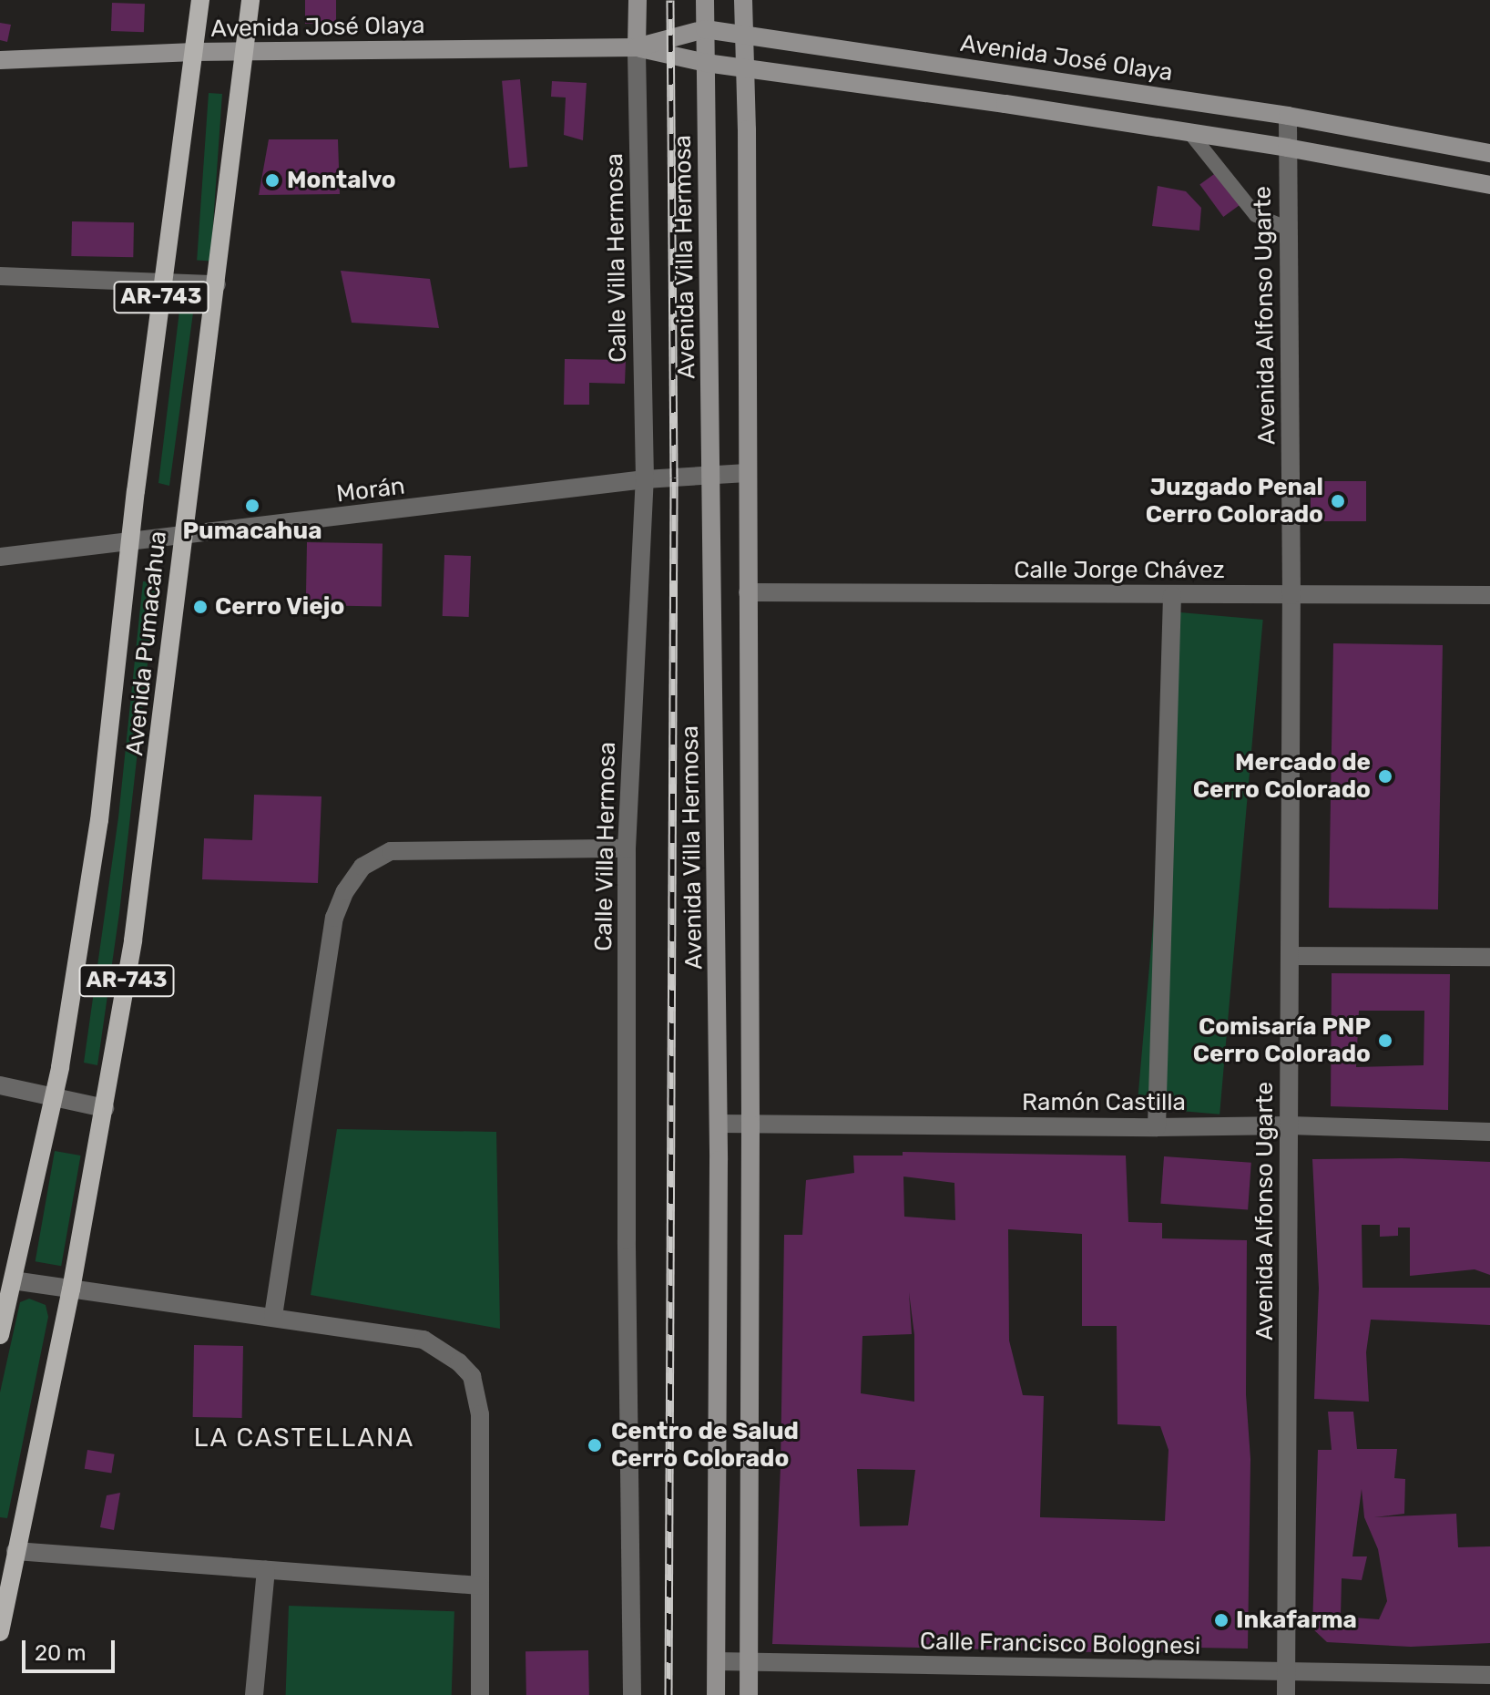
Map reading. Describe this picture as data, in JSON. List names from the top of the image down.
{
  "streets": {
    "main road": [
      "Avenida José Olaya",
      "Avenida Villa Hermosa",
      "Calle Villa Hermosa",
      "AR-743",
      "Avenida Pumacahua"
    ],
    "street": [
      "Avenida Alfonso Ugarte",
      "Morán",
      "Calle Jorge Chávez",
      "Ramón Castilla",
      "Calle Francisco Bolognesi"
    ]
  },
  "crossings": [
    ["Avenida José Olaya", "Avenida Villa Hermosa"],
    ["Avenida José Olaya", "Calle Villa Hermosa"],
    ["Avenida José Olaya", "Avenida Alfonso Ugarte"],
    ["Avenida José Olaya", "Avenida Pumacahua"],
    ["Avenida Villa Hermosa", "Morán"],
    ["Avenida Villa Hermosa", "Ramón Castilla"],
    ["Avenida Villa Hermosa", "Calle Francisco Bolognesi"],
    ["Calle Villa Hermosa", "Morán"],
    ["AR-743", "Avenida Pumacahua"],
    ["Avenida Alfonso Ugarte", "Calle Jorge Chávez"],
    ["Avenida Alfonso Ugarte", "Ramón Castilla"],
    ["Avenida Alfonso Ugarte", "Calle Francisco Bolognesi"],
    ["Morán", "Avenida Pumacahua"]
  ],
  "districts": ["LA CASTELLANA"],
  "places": [
    "Montalvo",
    "Juzgado Penal Cerro Colorado",
    "Pumacahua",
    "Cerro Viejo",
    "Mercado de Cerro Colorado",
    "Comisaría PNP Cerro Colorado",
    "Centro de Salud Cerro Colorado",
    "Inkafarma"
  ],
  "scale_bar": "20 m"
}
